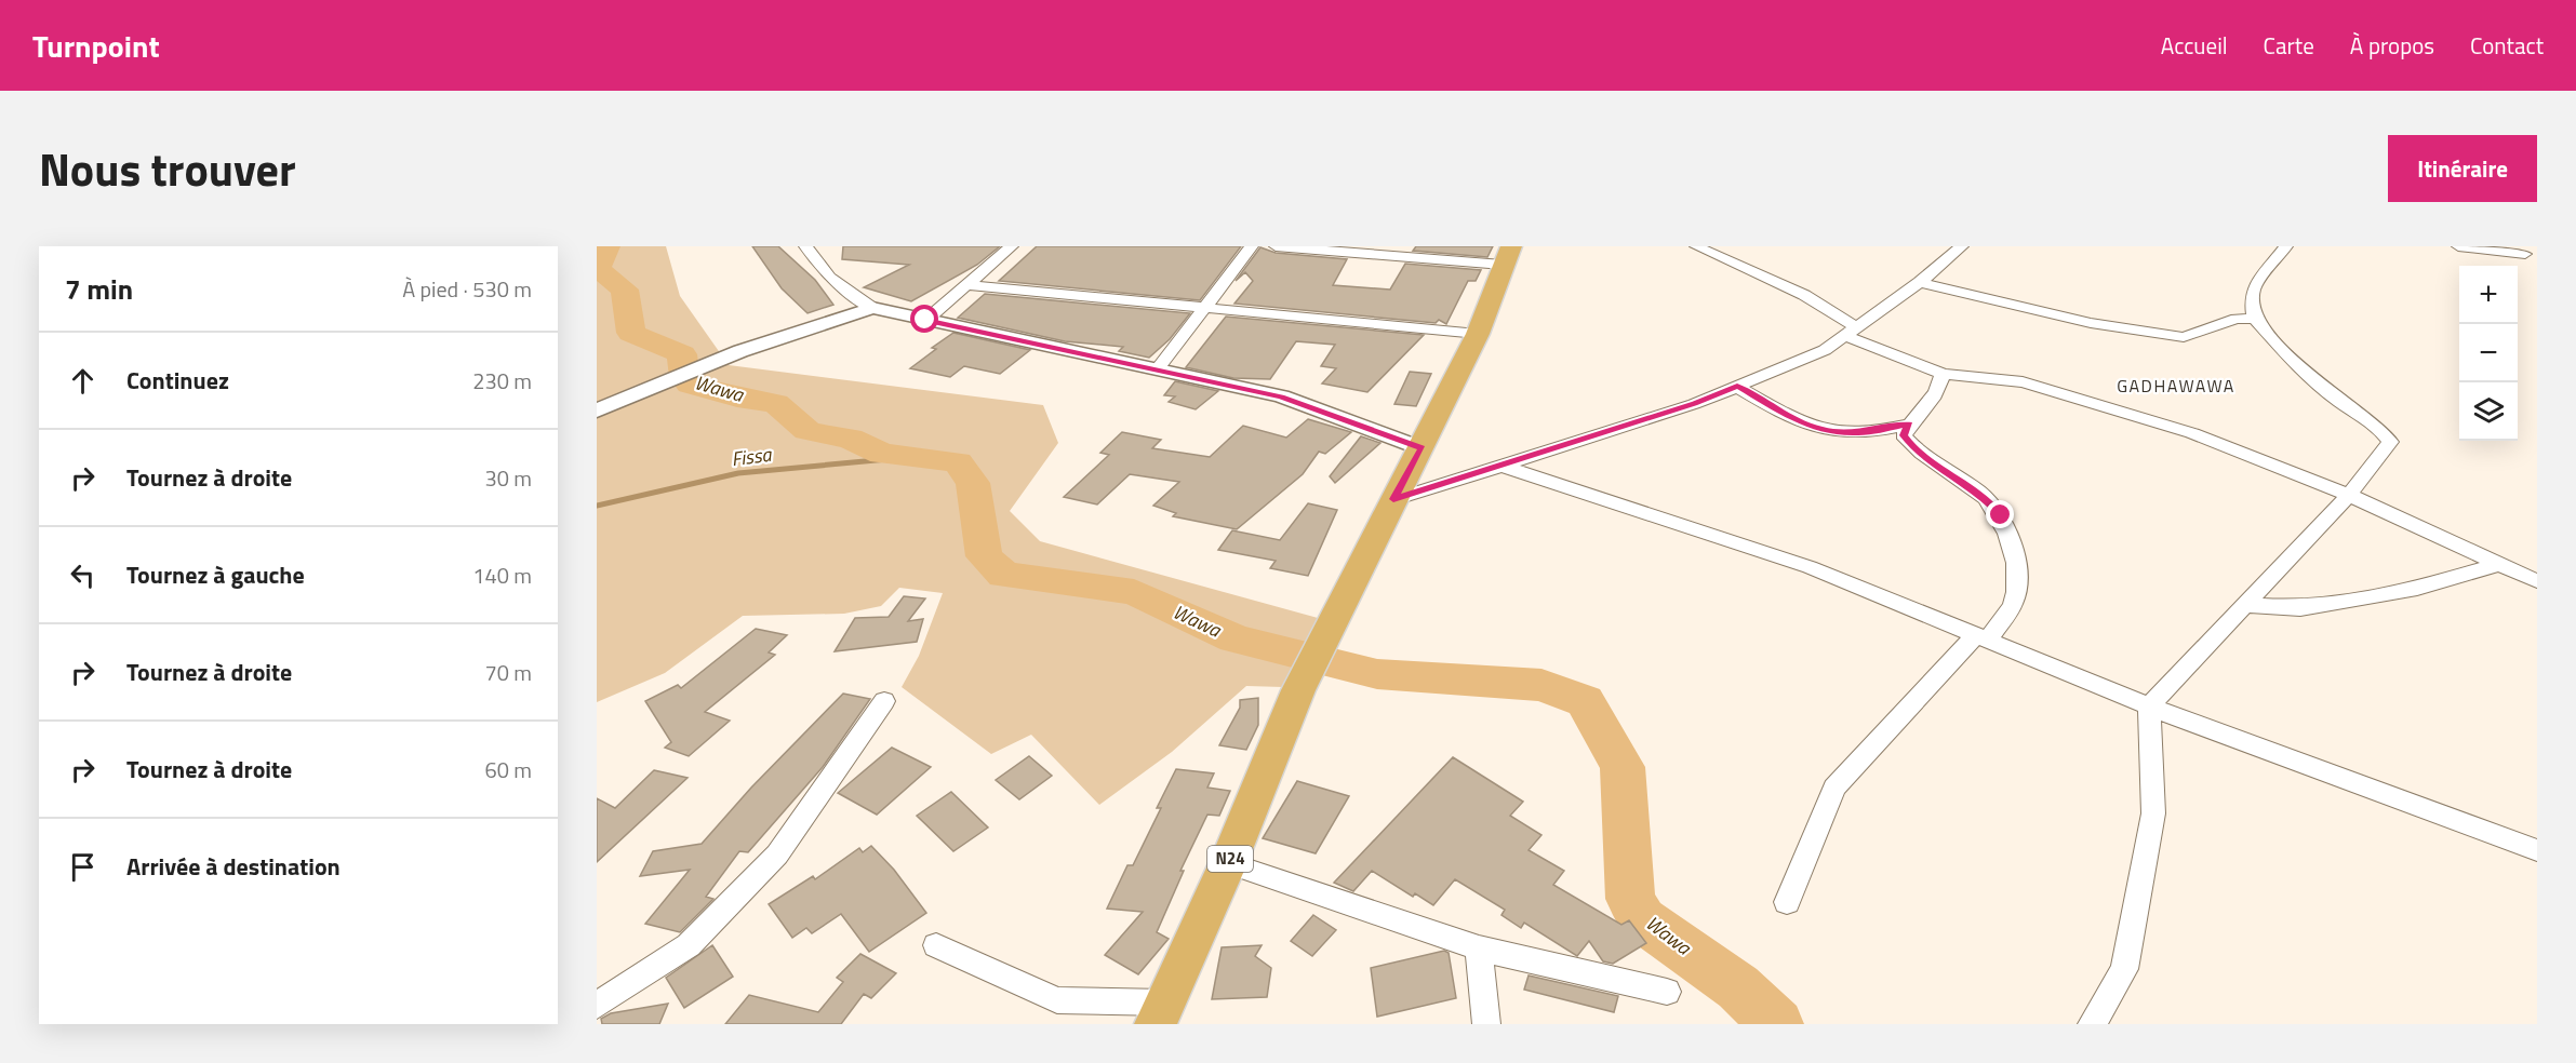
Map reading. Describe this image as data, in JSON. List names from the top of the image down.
{
  "streets": {
    "main road": ["N24"]
  },
  "districts": ["GADHAWAWA"],
  "water": ["Wawa", "Fissa"],
  "page": {
    "header": "Turnpoint",
    "nav": [
      "Accueil",
      "Carte",
      "À propos",
      "Contact"
    ],
    "title": "Nous trouver",
    "buttons": "Itinéraire",
    "heading": ["7 min", "À pied · 530 m"],
    "map_buttons": ["+", "−"],
    "list": [
      ["Continuez", "230 m"],
      ["Tournez à droite", "30 m"],
      ["Tournez à gauche", "140 m"],
      ["Tournez à droite", "70 m"],
      ["Tournez à droite", "60 m"],
      "Arrivée à destination"
    ]
  }
}
